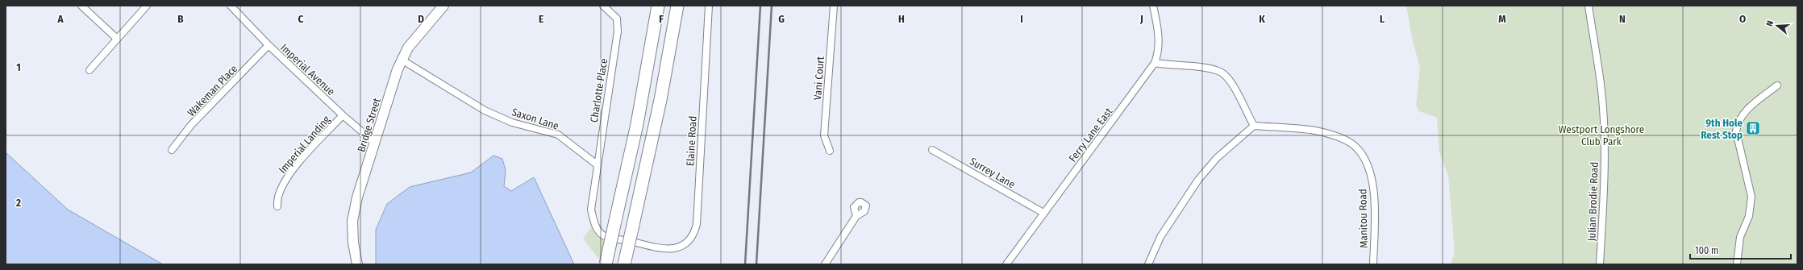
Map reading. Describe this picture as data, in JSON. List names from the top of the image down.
{
  "streets": {
    "main road": ["Bridge Street"],
    "street": [
      "Imperial Avenue",
      "Vani Court",
      "Wakeman Place",
      "Charlotte Place",
      "Saxon Lane",
      "Ferry Lane East",
      "Elaine Road",
      "Imperial Landing",
      "Surrey Lane",
      "Julian Brodie Road",
      "Manitou Road"
    ]
  },
  "crossings": [
    ["Imperial Avenue", "Wakeman Place"],
    ["Imperial Avenue", "Bridge Street"],
    ["Imperial Avenue", "Imperial Landing"],
    ["Charlotte Place", "Saxon Lane"],
    ["Charlotte Place", "Elaine Road"],
    ["Saxon Lane", "Bridge Street"],
    ["Saxon Lane", "Elaine Road"],
    ["Ferry Lane East", "Surrey Lane"]
  ],
  "parks": ["Westport Longshore Club Park"],
  "places": {
    "building": ["9th Hole Rest Stop"]
  },
  "scale_bar": "100 m",
  "north": "left",
  "grid": {
    "columns": [
      "A",
      "B",
      "C",
      "D",
      "E",
      "F",
      "G",
      "H",
      "I",
      "J",
      "K",
      "L",
      "M",
      "N",
      "O"
    ],
    "rows": ["1", "2"]
  }
}
